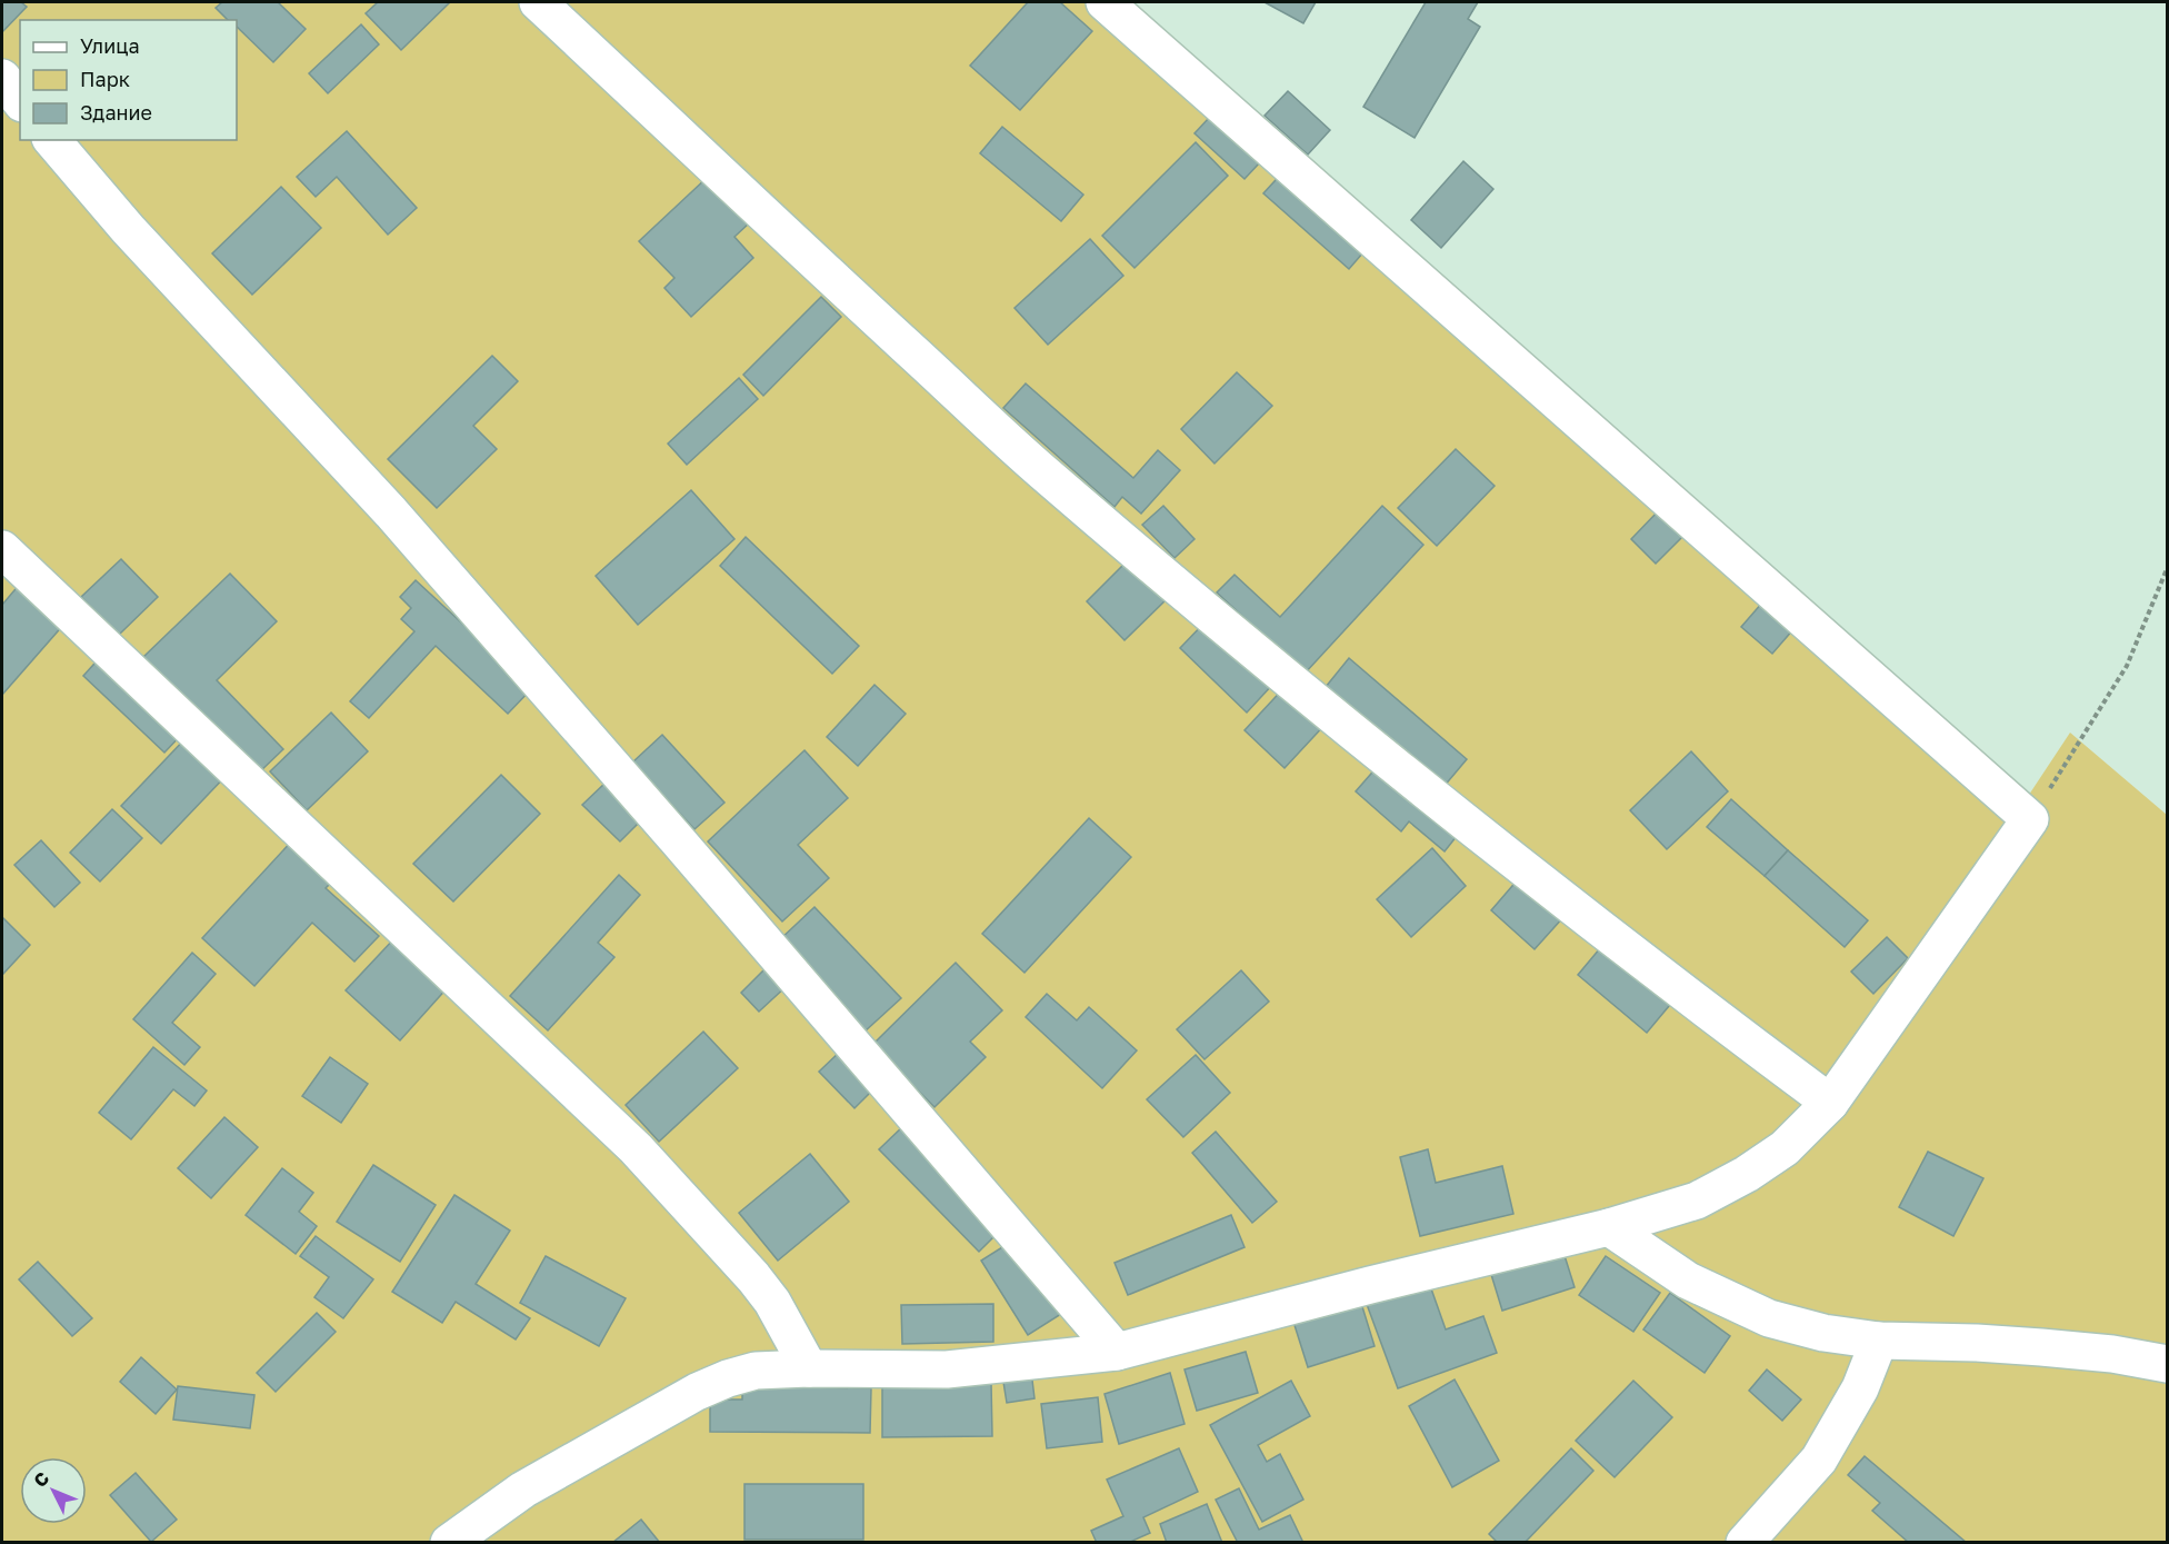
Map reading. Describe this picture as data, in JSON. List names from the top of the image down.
{
  "legend": ["Улица", "Парк", "Здание"],
  "north": "top left"
}
